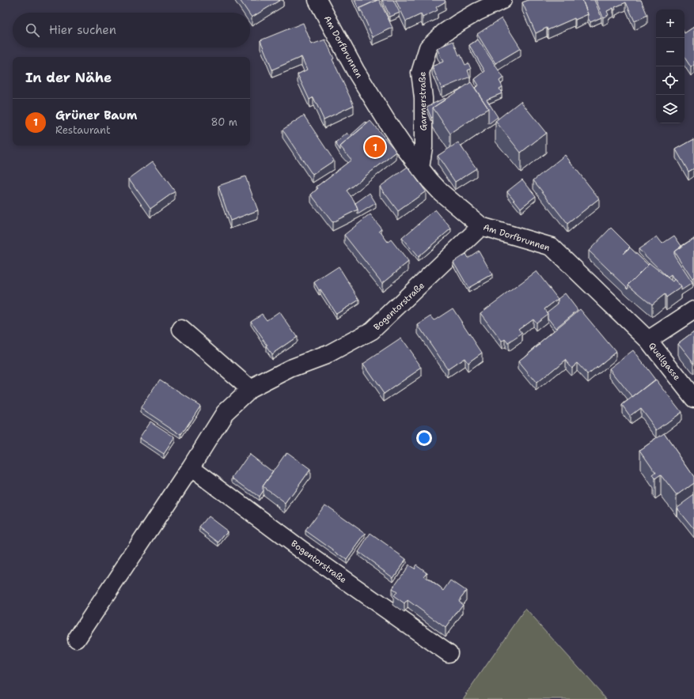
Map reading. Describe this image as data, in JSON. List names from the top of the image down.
{
  "streets": {
    "street": [
      "Am Dorfbrunnen",
      "Garmerstraße",
      "Bogentorstraße",
      "Quellgasse"
    ]
  },
  "crossings": [
    ["Am Dorfbrunnen", "Garmerstraße"],
    ["Am Dorfbrunnen", "Bogentorstraße"],
    ["Am Dorfbrunnen", "Quellgasse"]
  ],
  "page": {
    "map_buttons": ["+", "−"],
    "search": "Hier suchen",
    "heading": "In der Nähe",
    "list": [
      {
        "mark": "1",
        "name": "Grüner Baum",
        "note": "Restaurant",
        "value": "80 m"
      }
    ],
    "pins": "1"
  }
}
